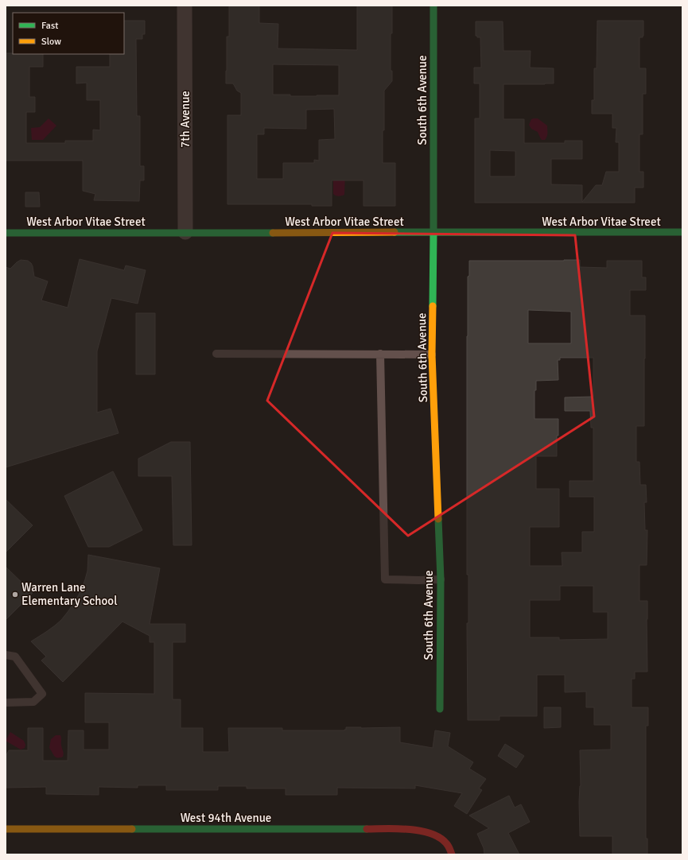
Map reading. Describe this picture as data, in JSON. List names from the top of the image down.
{
  "streets": {
    "street": [
      "South 6th Avenue",
      "7th Avenue",
      "West Arbor Vitae Street",
      "West 94th Avenue"
    ]
  },
  "crossings": [
    ["South 6th Avenue", "West Arbor Vitae Street"],
    ["7th Avenue", "West Arbor Vitae Street"]
  ],
  "places": ["Warren Lane Elementary School"],
  "legend": ["Fast", "Slow"]
}
